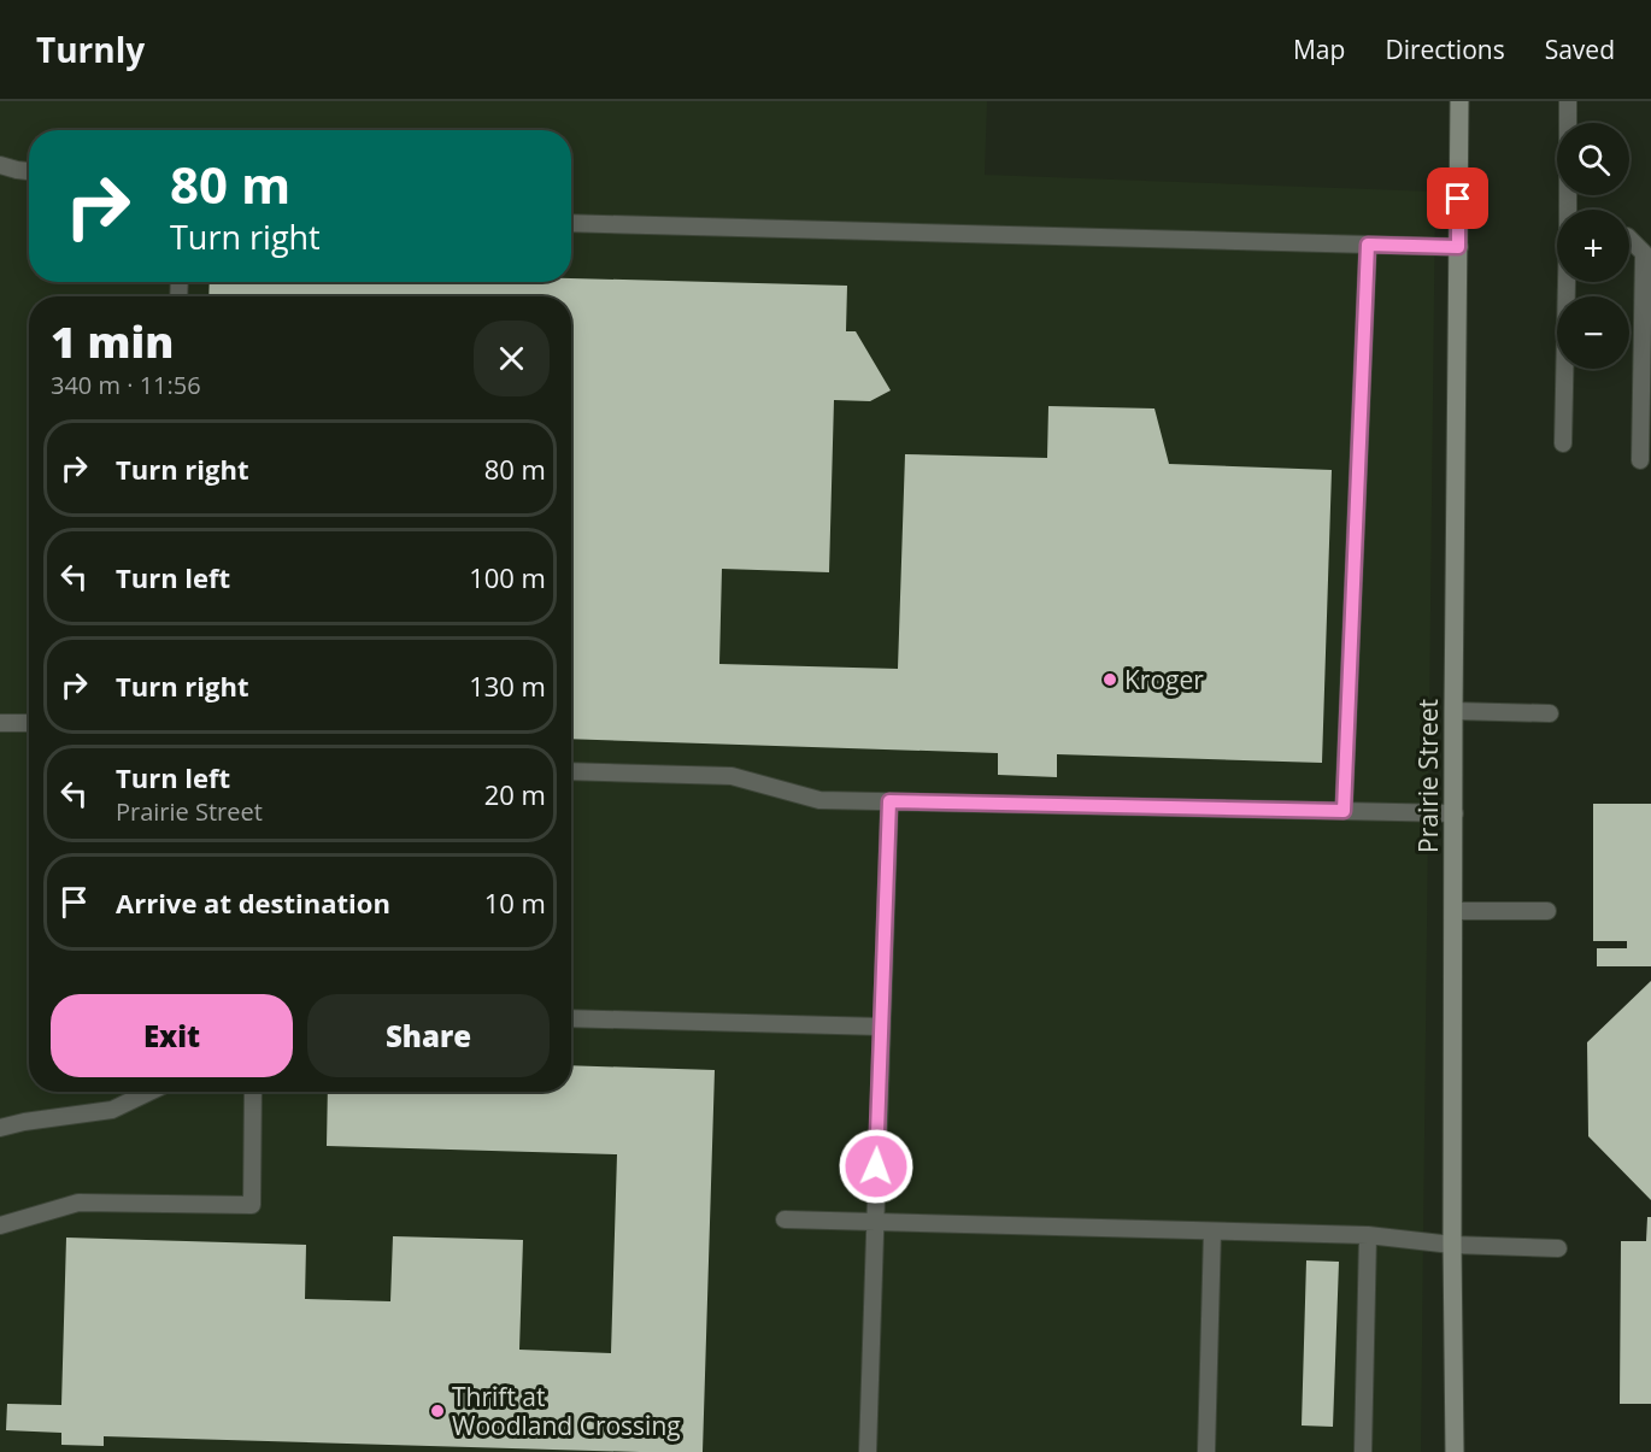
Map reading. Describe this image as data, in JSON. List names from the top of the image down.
{
  "streets": {
    "main road": ["Prairie Street"]
  },
  "places": ["Kroger", "Thrift at Woodland Crossing"],
  "page": {
    "header": "Turnly",
    "nav": ["Map", "Directions", "Saved"],
    "map_buttons": ["+", "−"],
    "turn": ["80 m", "Turn right"],
    "heading": ["1 min", "340 m · 11:56"],
    "list": [
      {
        "name": "Turn right",
        "value": "80 m"
      },
      {
        "name": "Turn left",
        "value": "100 m"
      },
      {
        "name": "Turn right",
        "value": "130 m"
      },
      {
        "name": "Turn left",
        "note": "Prairie Street",
        "value": "20 m"
      },
      {
        "name": "Arrive at destination",
        "value": "10 m"
      }
    ],
    "buttons": ["Exit", "Share"]
  }
}
